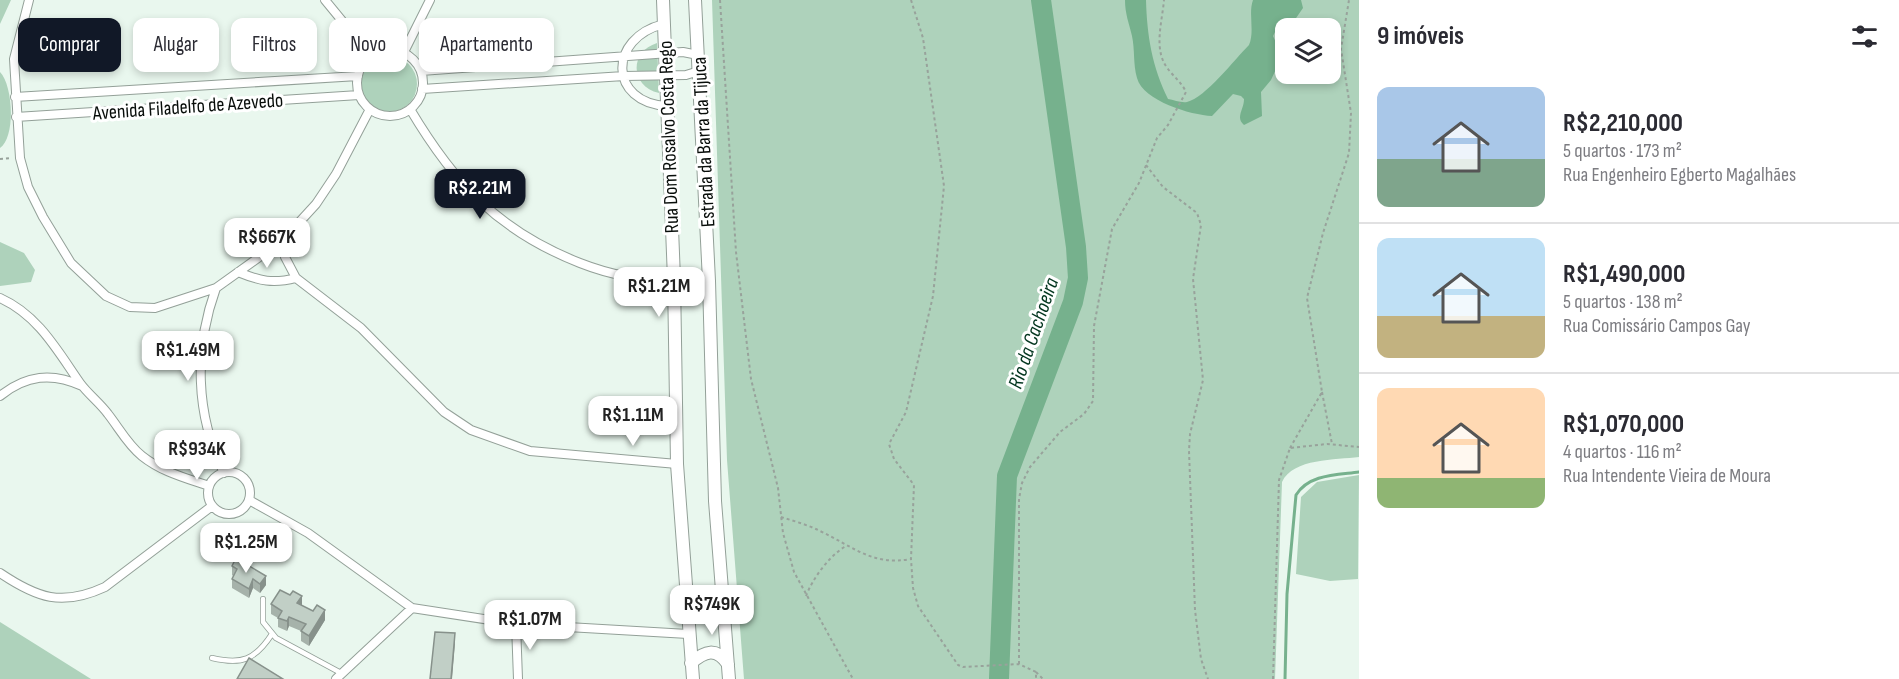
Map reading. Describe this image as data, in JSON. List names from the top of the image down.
{
  "streets": {
    "main road": ["Rua Dom Rosalvo Costa Rego", "Estrada da Barra da Tijuca"],
    "street": ["Avenida Filadelfo de Azevedo"]
  },
  "water": ["Rio da Cachoeira"],
  "page": {
    "heading": "9 imóveis",
    "chip": [
      "Comprar",
      "Alugar",
      "Filtros",
      "Novo",
      "Apartamento"
    ],
    "list": [
      {
        "name": "R$2,210,000",
        "note": "5 quartos · 173 m² · Rua Engenheiro Egberto Magalhães"
      },
      {
        "name": "R$1,490,000",
        "note": "5 quartos · 138 m² · Rua Comissário Campos Gay"
      },
      {
        "name": "R$1,070,000",
        "note": "4 quartos · 116 m² · Rua Intendente Vieira de Moura"
      }
    ],
    "price": [
      "R$2.21M",
      "R$667K",
      "R$1.21M",
      "R$1.49M",
      "R$1.11M",
      "R$934K",
      "R$1.25M",
      "R$749K",
      "R$1.07M"
    ]
  }
}
